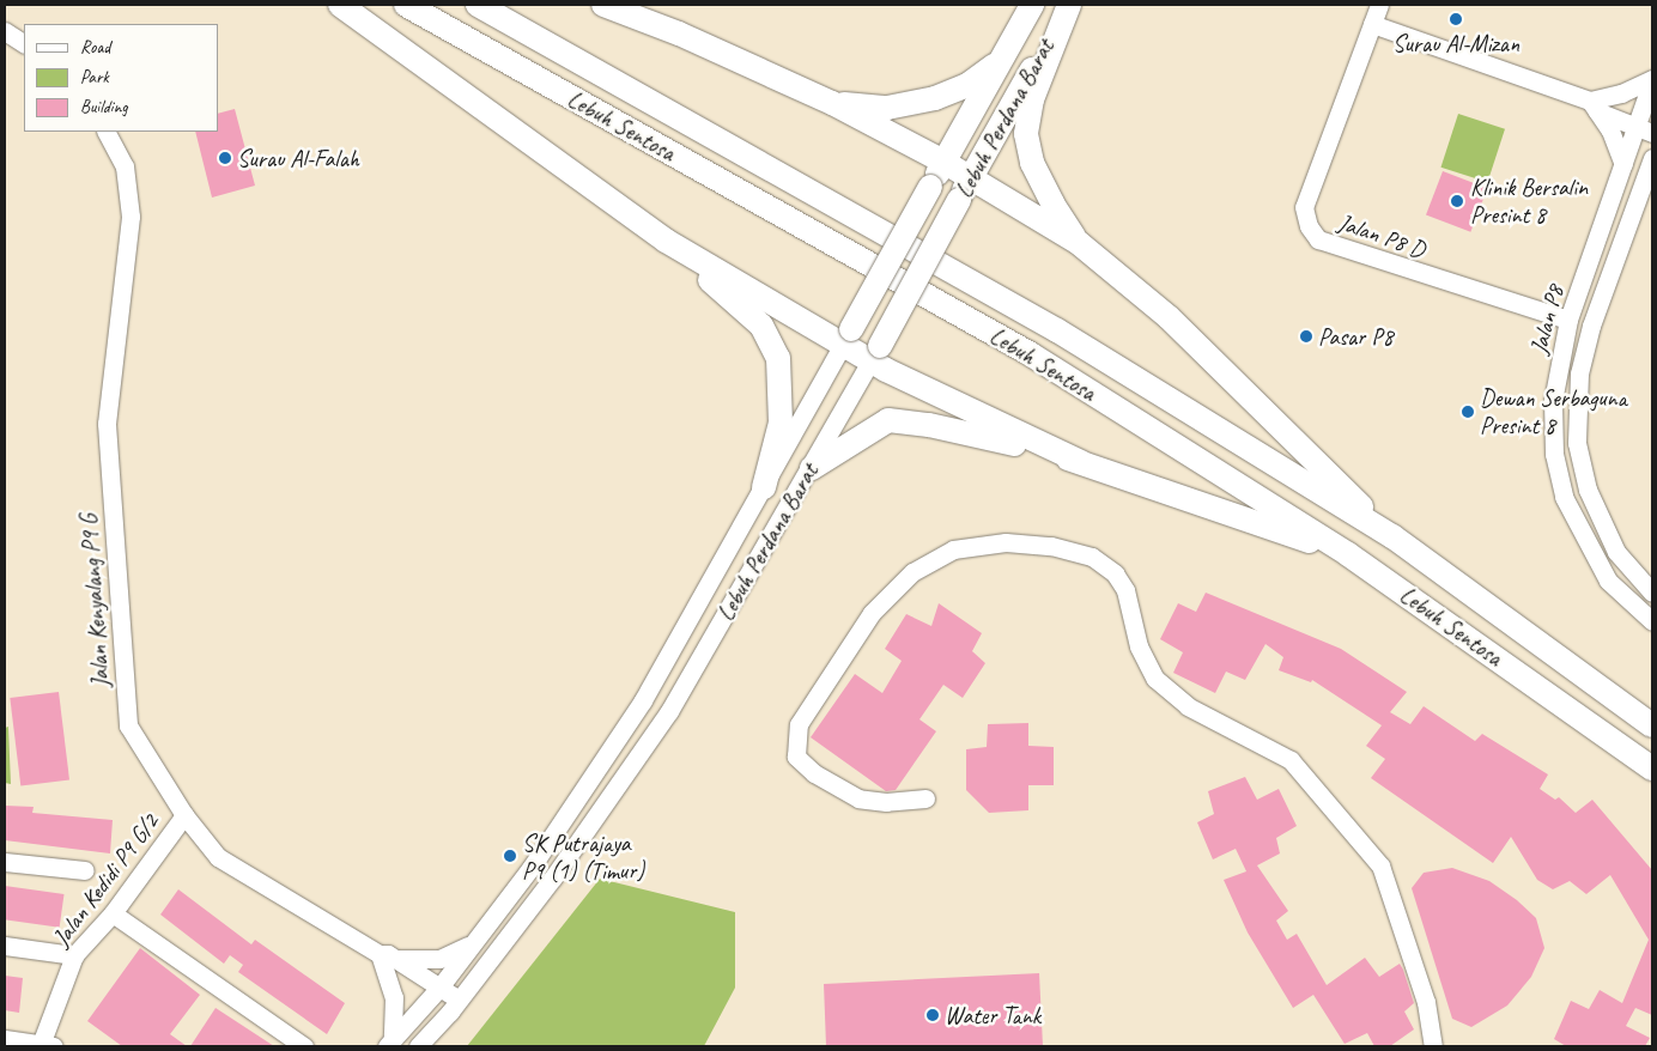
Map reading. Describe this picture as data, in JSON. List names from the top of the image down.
{
  "streets": {
    "main road": ["Lebuh Perdana Barat", "Lebuh Sentosa"],
    "street": [
      "Jalan P8 D",
      "Jalan P8",
      "Jalan Kenyalang P9 G",
      "Jalan Kedidi P9 G/2"
    ]
  },
  "crossings": [
    ["Lebuh Perdana Barat", "Jalan Kenyalang P9 G"],
    ["Jalan P8 D", "Jalan P8"],
    ["Jalan Kenyalang P9 G", "Jalan Kedidi P9 G/2"]
  ],
  "places": [
    "Surau Al-Mizan",
    "Surau Al-Falah",
    "Klinik Bersalin Presint 8",
    "Pasar P8",
    "Dewan Serbaguna Presint 8",
    "SK Putrajaya P9 (1) (Timur)",
    "Water Tank"
  ],
  "legend": ["Road", "Park", "Building"]
}
